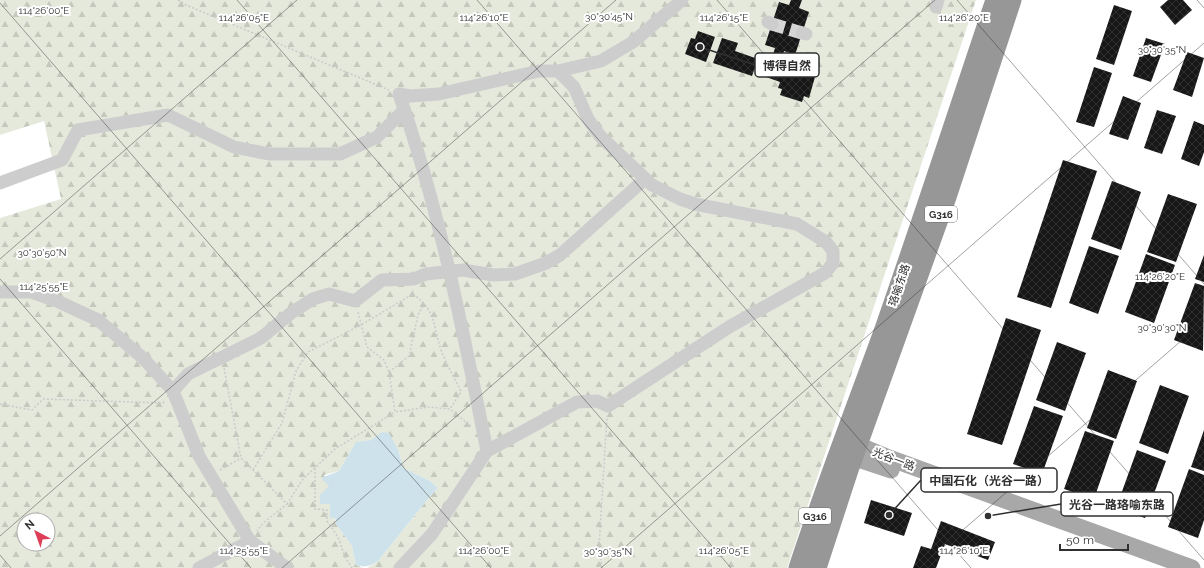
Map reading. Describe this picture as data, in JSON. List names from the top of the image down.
{
  "streets": {
    "highway": ["G316", "珞喻东路"],
    "main road": ["光谷一路"]
  },
  "crossings": [
    ["珞喻东路", "光谷一路"]
  ],
  "places": ["博得自然", "中国石化（光谷一路）", "光谷一路珞喻东路"],
  "scale_bar": "50 m",
  "north": "top left",
  "coordinates": [
    "114°26'00\"E",
    "30°30'45\"N",
    "114°26'05\"E",
    "114°26'10\"E",
    "114°26'15\"E",
    "114°26'20\"E",
    "30°30'35\"N",
    "30°30'50\"N",
    "114°25'55\"E",
    "30°30'30\"N"
  ]
}
